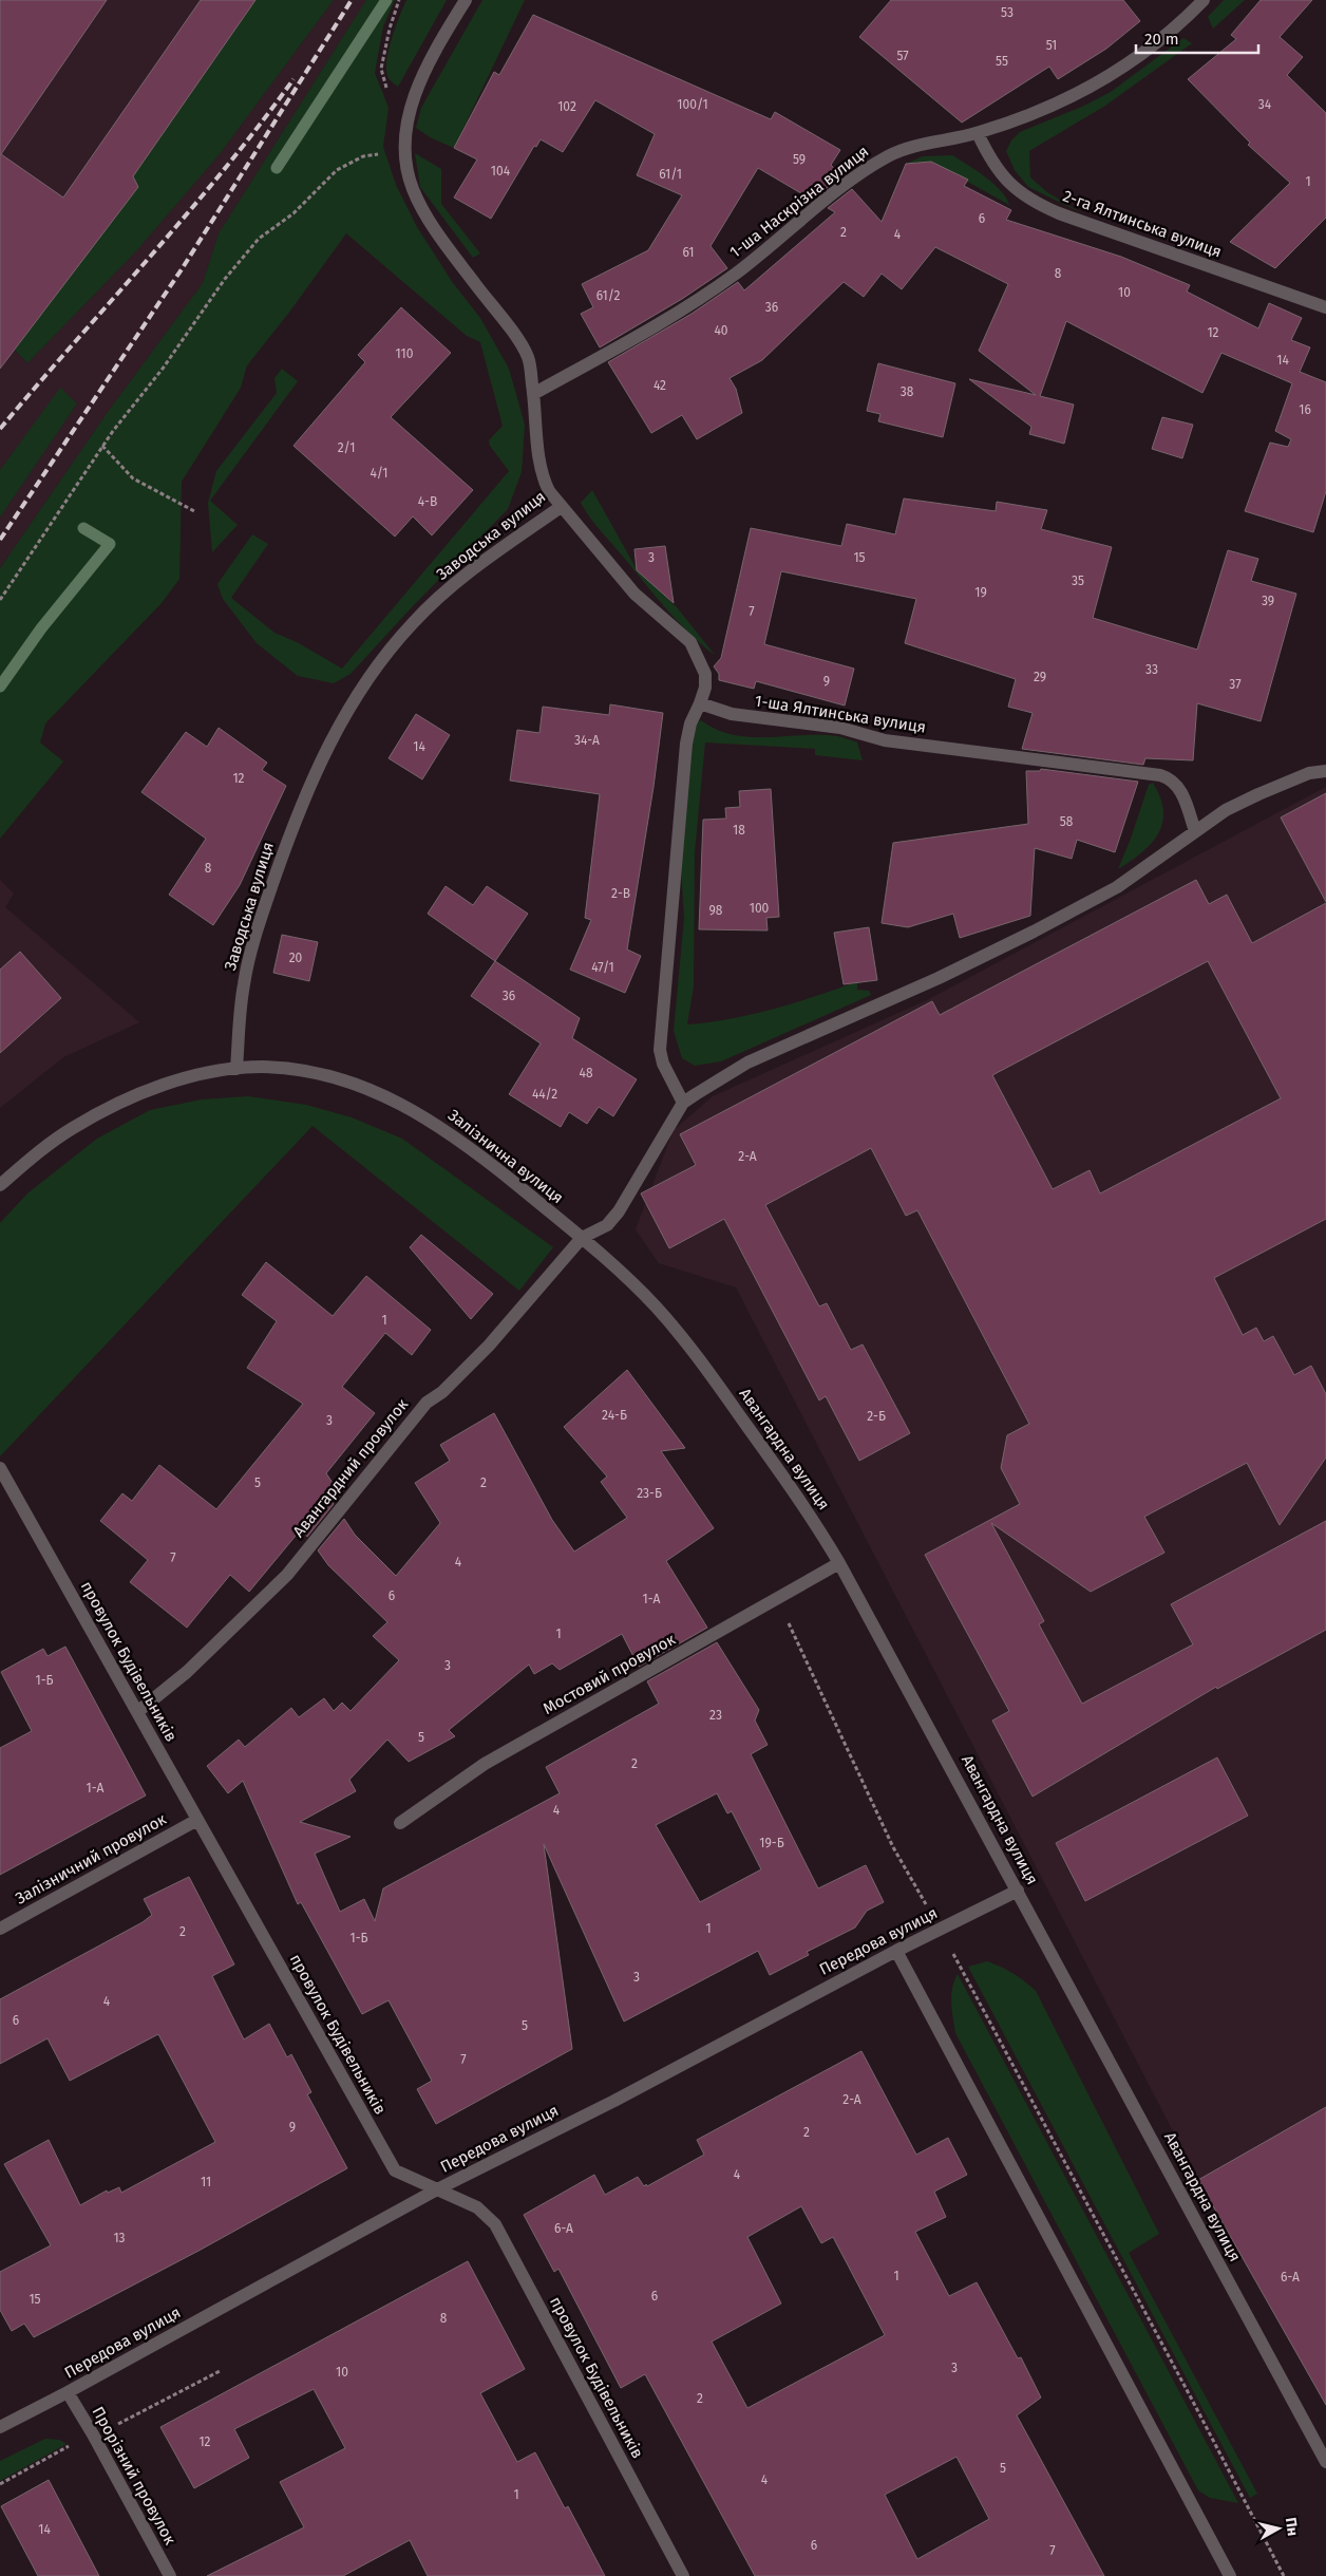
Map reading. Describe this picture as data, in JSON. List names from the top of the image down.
{
  "streets": {
    "street": [
      "1-ша Наскрізна вулиця",
      "2-га Ялтинська вулиця",
      "Заводська вулиця",
      "1-ша Ялтинська вулиця",
      "Залізнична вулиця",
      "Авангардна вулиця",
      "Авангардний провулок",
      "провулок Будівельників",
      "Мостовий провулок",
      "Залізничний провулок",
      "Передова вулиця",
      "Прорізний провулок"
    ]
  },
  "crossings": [
    ["1-ша Наскрізна вулиця", "2-га Ялтинська вулиця"],
    ["1-ша Наскрізна вулиця", "Заводська вулиця"],
    ["Заводська вулиця", "Залізнична вулиця"],
    ["Залізнична вулиця", "Авангардна вулиця"],
    ["Залізнична вулиця", "Авангардний провулок"],
    ["Авангардна вулиця", "Авангардний провулок"],
    ["Авангардна вулиця", "Мостовий провулок"],
    ["Авангардна вулиця", "Передова вулиця"],
    ["Авангардний провулок", "провулок Будівельників"],
    ["провулок Будівельників", "Залізничний провулок"],
    ["провулок Будівельників", "Передова вулиця"],
    ["Передова вулиця", "Прорізний провулок"]
  ],
  "house_numbers": [
    "53",
    "51",
    "57",
    "55",
    "100/1",
    "34",
    "102",
    "59",
    "104",
    "61/1",
    "1",
    "6",
    "2",
    "4",
    "61",
    "8",
    "10",
    "61/2",
    "36",
    "40",
    "12",
    "110",
    "14",
    "42",
    "38",
    "16",
    "2/1",
    "4/1",
    "4-В",
    "3",
    "15",
    "35",
    "19",
    "39",
    "7",
    "33",
    "29",
    "9",
    "37",
    "34-А",
    "14",
    "12",
    "58",
    "18",
    "8",
    "2-В",
    "100",
    "98",
    "20",
    "47/1",
    "36",
    "48",
    "44/2",
    "2-А",
    "1",
    "24-Б",
    "2-Б",
    "3",
    "5",
    "2",
    "23-Б",
    "7",
    "4",
    "6",
    "1-А",
    "1",
    "3",
    "1-Б",
    "23",
    "5",
    "2",
    "1-А",
    "4",
    "19-Б",
    "1",
    "2",
    "1-Б",
    "3",
    "4",
    "6",
    "5",
    "7",
    "2-А",
    "9",
    "2",
    "4",
    "11",
    "6-А",
    "13",
    "1",
    "6-А",
    "6",
    "15",
    "8",
    "3",
    "10",
    "2",
    "12",
    "5",
    "4",
    "1",
    "14",
    "6",
    "7"
  ],
  "scale_bar": "20 m",
  "north": "right"
}
